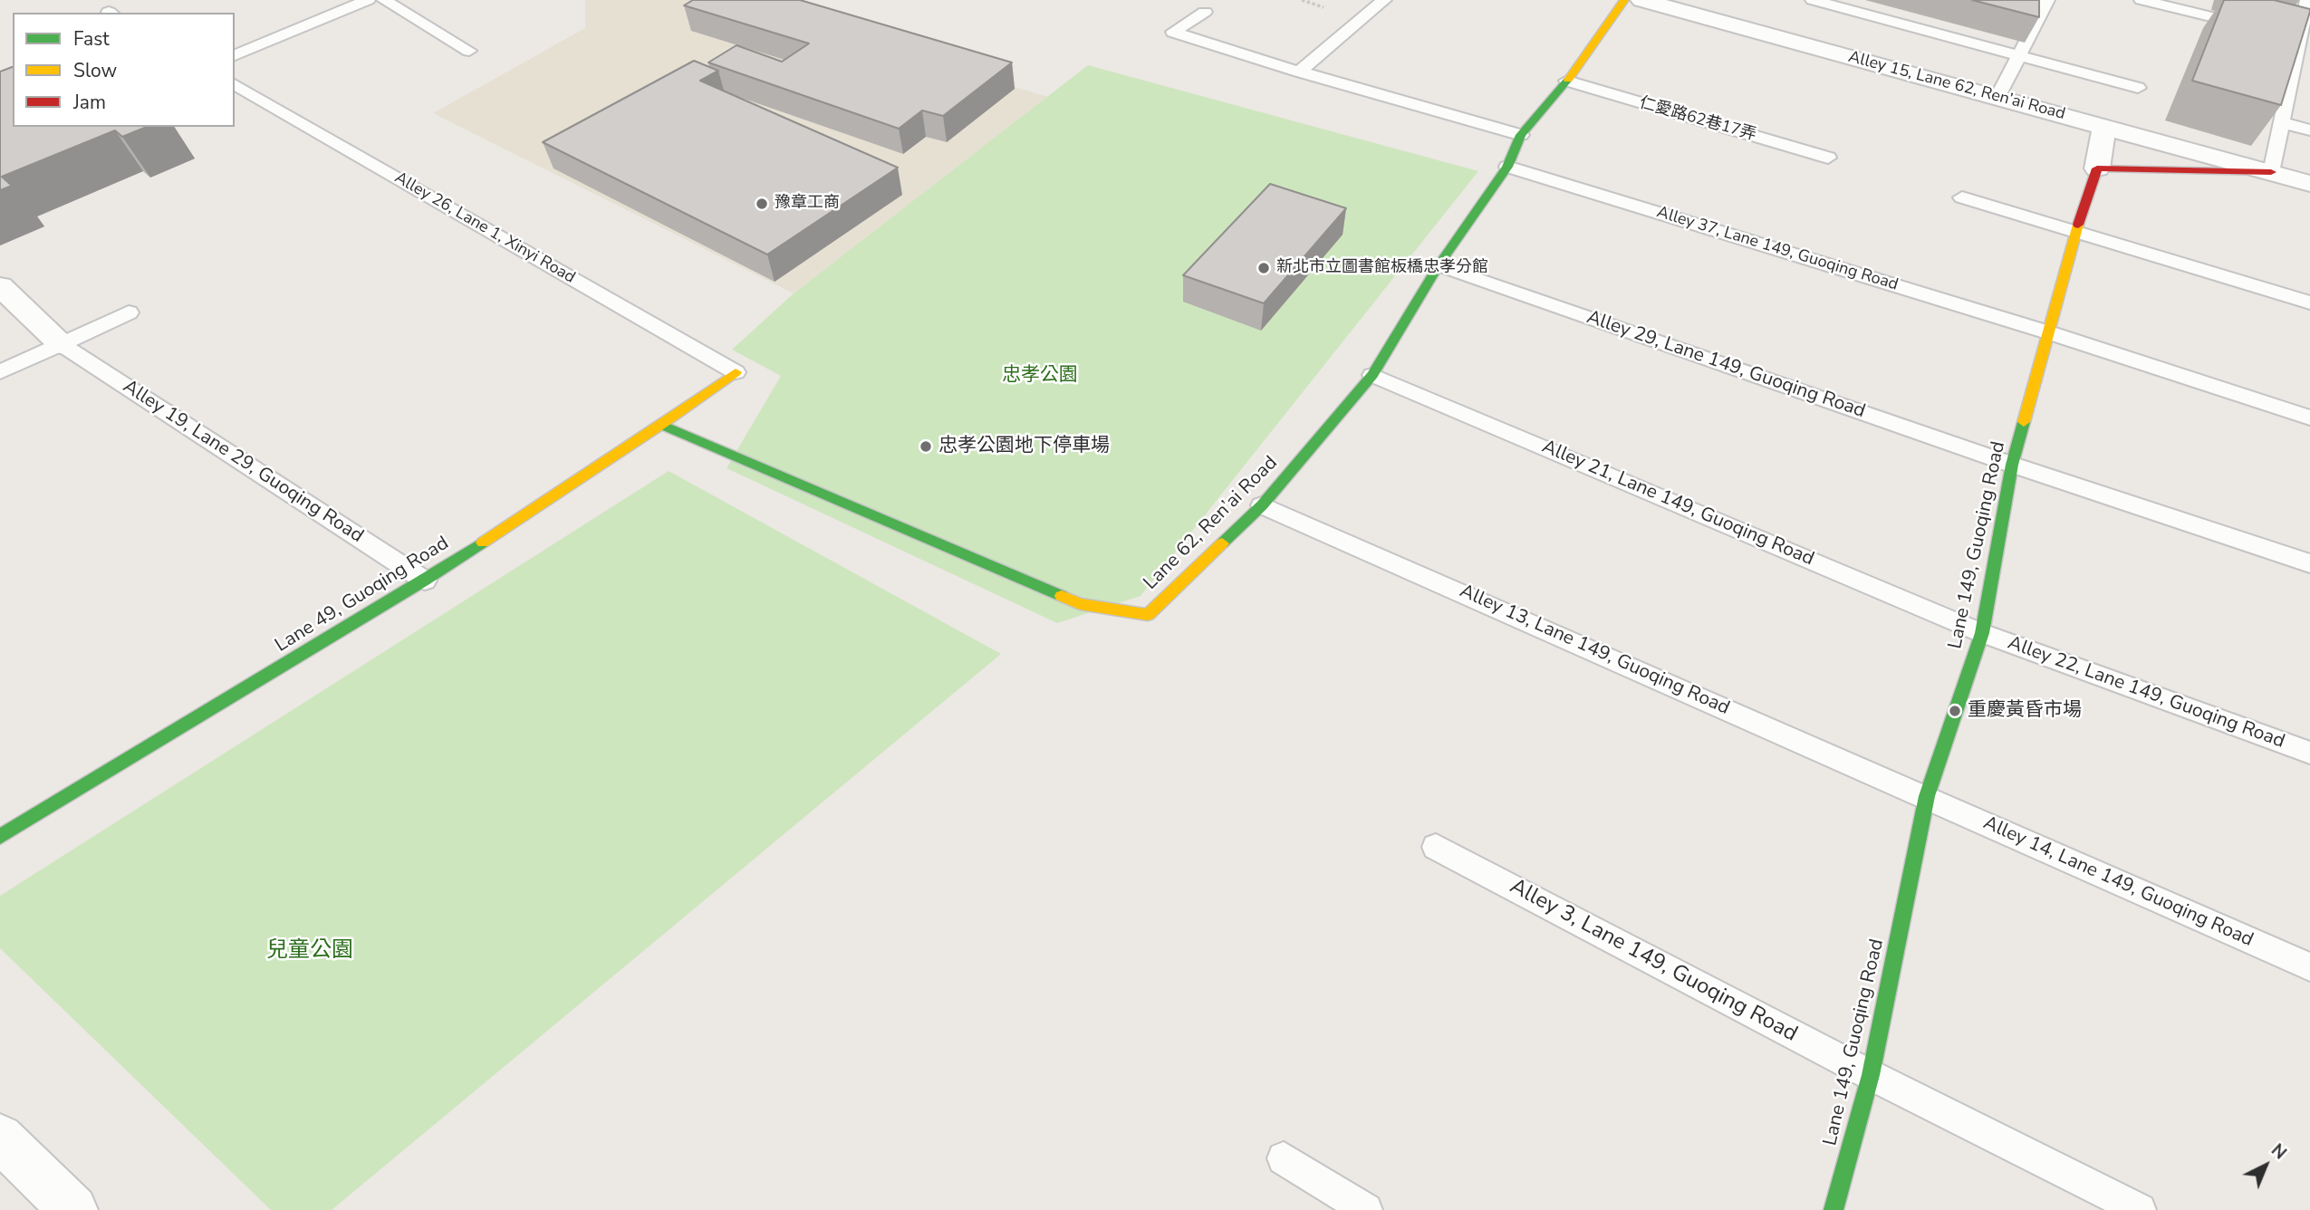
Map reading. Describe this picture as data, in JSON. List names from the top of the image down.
{
  "streets": {
    "street": [
      "Alley 15, Lane 62, Ren’ai Road",
      "Lane 62, Ren’ai Road",
      "Lane 149, Guoqing Road",
      "Lane 49, Guoqing Road"
    ],
    "lane": [
      "仁愛路62巷17弄",
      "Alley 26, Lane 1, Xinyi Road",
      "Alley 37, Lane 149, Guoqing Road",
      "Alley 29, Lane 149, Guoqing Road",
      "Alley 19, Lane 29, Guoqing Road",
      "Alley 21, Lane 149, Guoqing Road",
      "Alley 13, Lane 149, Guoqing Road",
      "Alley 22, Lane 149, Guoqing Road",
      "Alley 14, Lane 149, Guoqing Road",
      "Alley 3, Lane 149, Guoqing Road"
    ]
  },
  "crossings": [
    ["仁愛路62巷17弄", "Lane 62, Ren’ai Road"],
    ["Alley 26, Lane 1, Xinyi Road", "Lane 49, Guoqing Road"],
    ["Alley 37, Lane 149, Guoqing Road", "Lane 62, Ren’ai Road"],
    ["Alley 37, Lane 149, Guoqing Road", "Lane 149, Guoqing Road"],
    ["Alley 29, Lane 149, Guoqing Road", "Lane 62, Ren’ai Road"],
    ["Alley 29, Lane 149, Guoqing Road", "Lane 149, Guoqing Road"],
    ["Alley 19, Lane 29, Guoqing Road", "Lane 49, Guoqing Road"],
    ["Alley 21, Lane 149, Guoqing Road", "Lane 62, Ren’ai Road"],
    ["Alley 21, Lane 149, Guoqing Road", "Lane 149, Guoqing Road"],
    ["Alley 21, Lane 149, Guoqing Road", "Alley 22, Lane 149, Guoqing Road"],
    ["Lane 62, Ren’ai Road", "Lane 49, Guoqing Road"],
    ["Lane 62, Ren’ai Road", "Alley 13, Lane 149, Guoqing Road"],
    ["Lane 149, Guoqing Road", "Alley 13, Lane 149, Guoqing Road"],
    ["Lane 149, Guoqing Road", "Alley 22, Lane 149, Guoqing Road"],
    ["Lane 149, Guoqing Road", "Alley 14, Lane 149, Guoqing Road"],
    ["Lane 149, Guoqing Road", "Alley 3, Lane 149, Guoqing Road"],
    ["Alley 13, Lane 149, Guoqing Road", "Alley 14, Lane 149, Guoqing Road"]
  ],
  "parks": ["忠孝公園", "兒童公園"],
  "places": [
    "豫章工商",
    "新北市立圖書館板橋忠孝分館",
    "忠孝公園地下停車場",
    "重慶黃昏市場"
  ],
  "legend": ["Fast", "Slow", "Jam"],
  "north": "top right"
}
